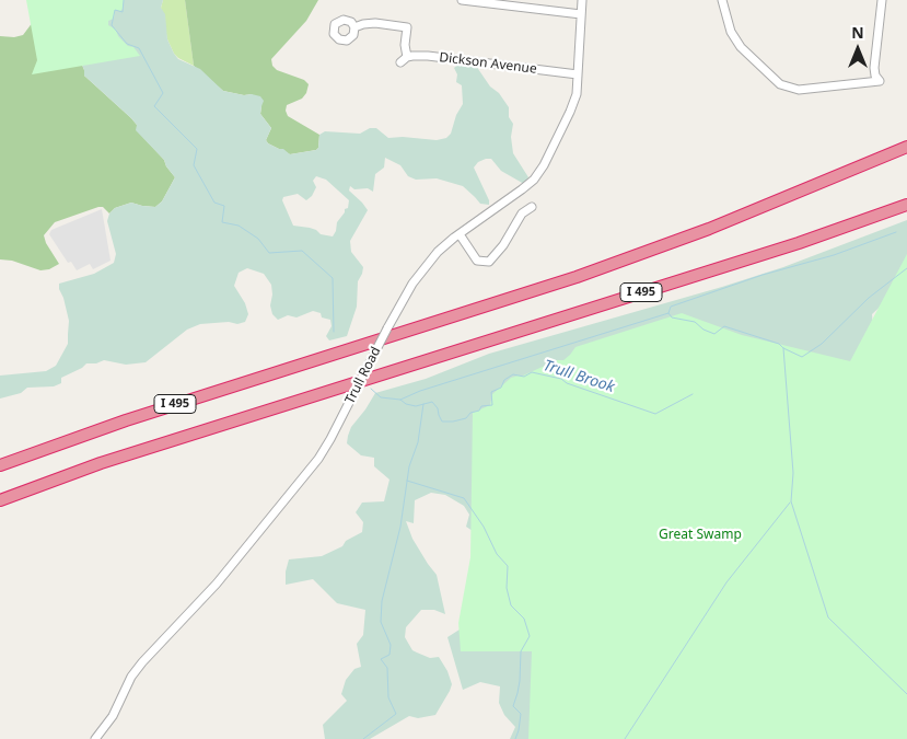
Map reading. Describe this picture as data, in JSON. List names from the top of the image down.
{
  "streets": {
    "highway": ["I 495"],
    "street": ["Dickson Avenue", "Trull Road"]
  },
  "crossings": [
    ["Dickson Avenue", "Trull Road"]
  ],
  "water": ["Trull Brook"],
  "parks": ["Great Swamp"],
  "north": "top"
}
